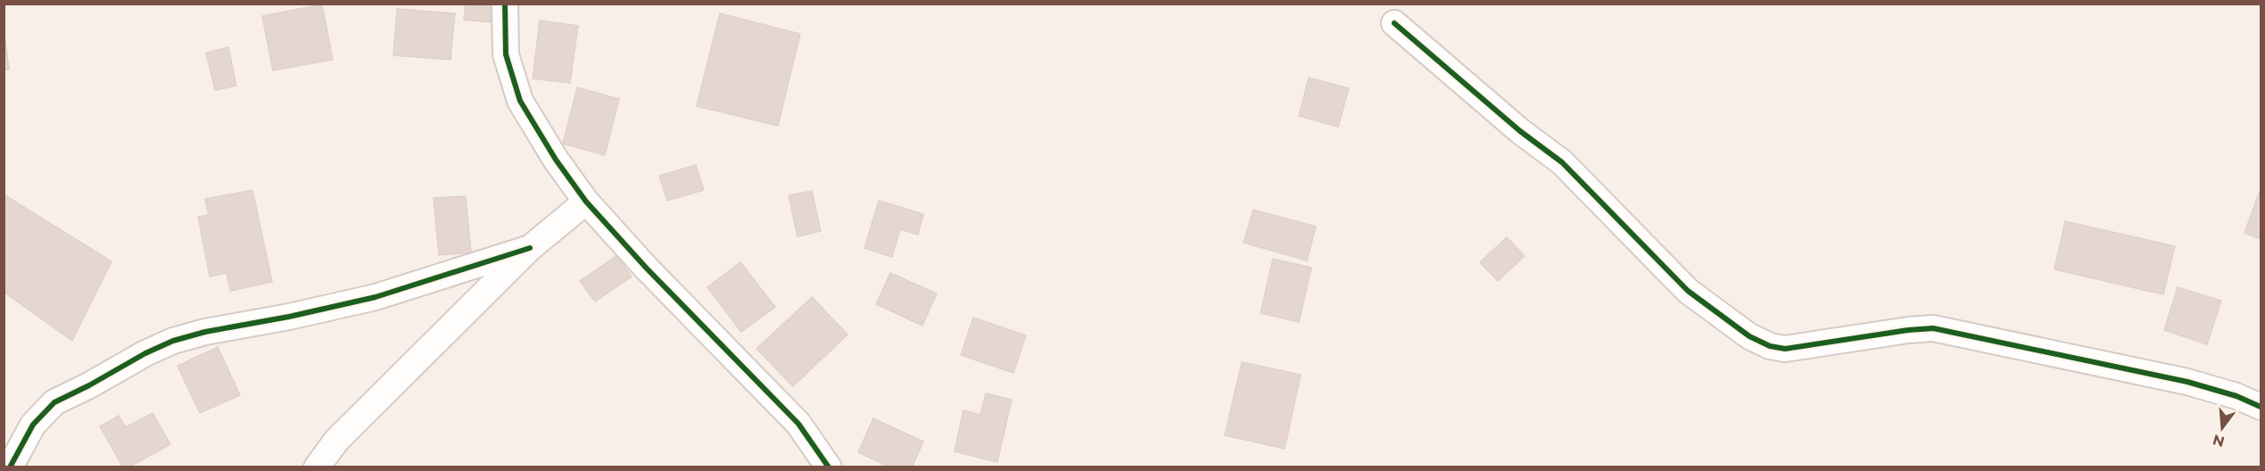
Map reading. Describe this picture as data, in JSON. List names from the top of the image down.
{
  "north": "bottom"
}
